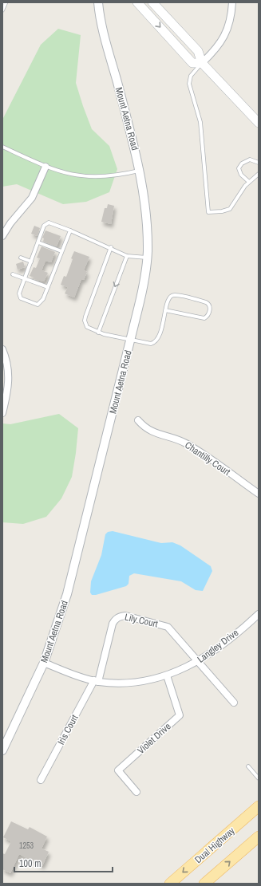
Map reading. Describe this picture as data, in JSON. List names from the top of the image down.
{
  "streets": {
    "main road": ["Dual Highway"],
    "street": [
      "Mount Aetna Road",
      "Chantilly Court",
      "Lily Court",
      "Langley Drive",
      "Iris Court",
      "Violet Drive"
    ]
  },
  "crossings": [
    ["Mount Aetna Road", "Langley Drive"],
    ["Lily Court", "Langley Drive"],
    ["Lily Court", "Iris Court"],
    ["Langley Drive", "Iris Court"],
    ["Langley Drive", "Violet Drive"]
  ],
  "house_numbers": ["1253"],
  "scale_bar": "100 m"
}
